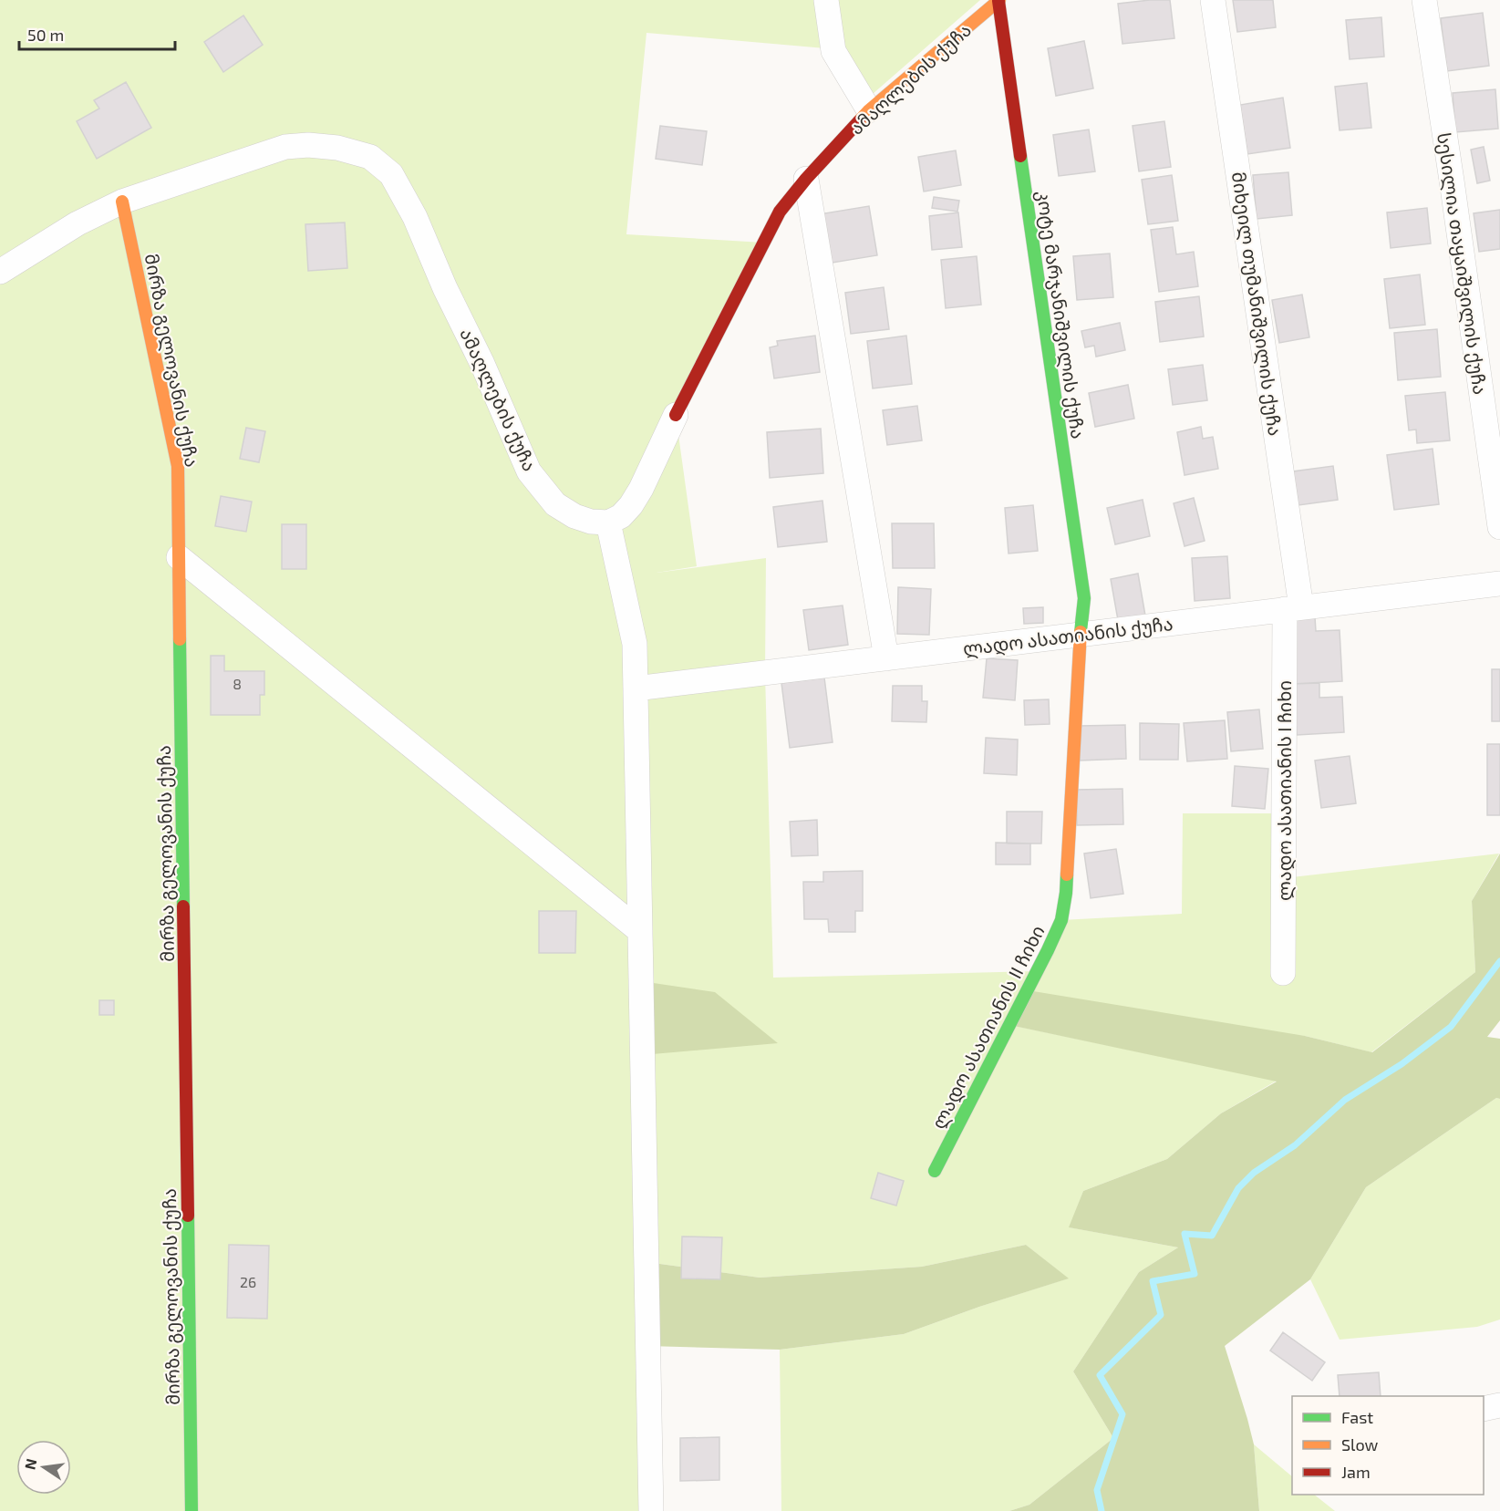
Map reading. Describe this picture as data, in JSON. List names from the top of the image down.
{
  "streets": {
    "street": [
      "ამაღლების ქუჩა",
      "სესილია თაყაიშვილის ქუჩა",
      "მიხეილ თუმანიშვილის ქუჩა",
      "კოტე მარჯანიშვილის ქუჩა",
      "მირზა გელოვანის ქუჩა",
      "ლადო ასათიანის ქუჩა",
      "ლადო ასათიანის I ჩიხი",
      "ლადო ასათიანის II ჩიხი"
    ]
  },
  "crossings": [
    ["ამაღლების ქუჩა", "კოტე მარჯანიშვილის ქუჩა"],
    ["ამაღლების ქუჩა", "მირზა გელოვანის ქუჩა"],
    ["მიხეილ თუმანიშვილის ქუჩა", "ლადო ასათიანის ქუჩა"],
    ["მიხეილ თუმანიშვილის ქუჩა", "ლადო ასათიანის I ჩიხი"],
    ["კოტე მარჯანიშვილის ქუჩა", "ლადო ასათიანის ქუჩა"],
    ["კოტე მარჯანიშვილის ქუჩა", "ლადო ასათიანის II ჩიხი"],
    ["ლადო ასათიანის ქუჩა", "ლადო ასათიანის I ჩიხი"],
    ["ლადო ასათიანის ქუჩა", "ლადო ასათიანის II ჩიხი"]
  ],
  "house_numbers": ["8", "26"],
  "legend": ["Fast", "Slow", "Jam"],
  "scale_bar": "50 m",
  "north": "left"
}
